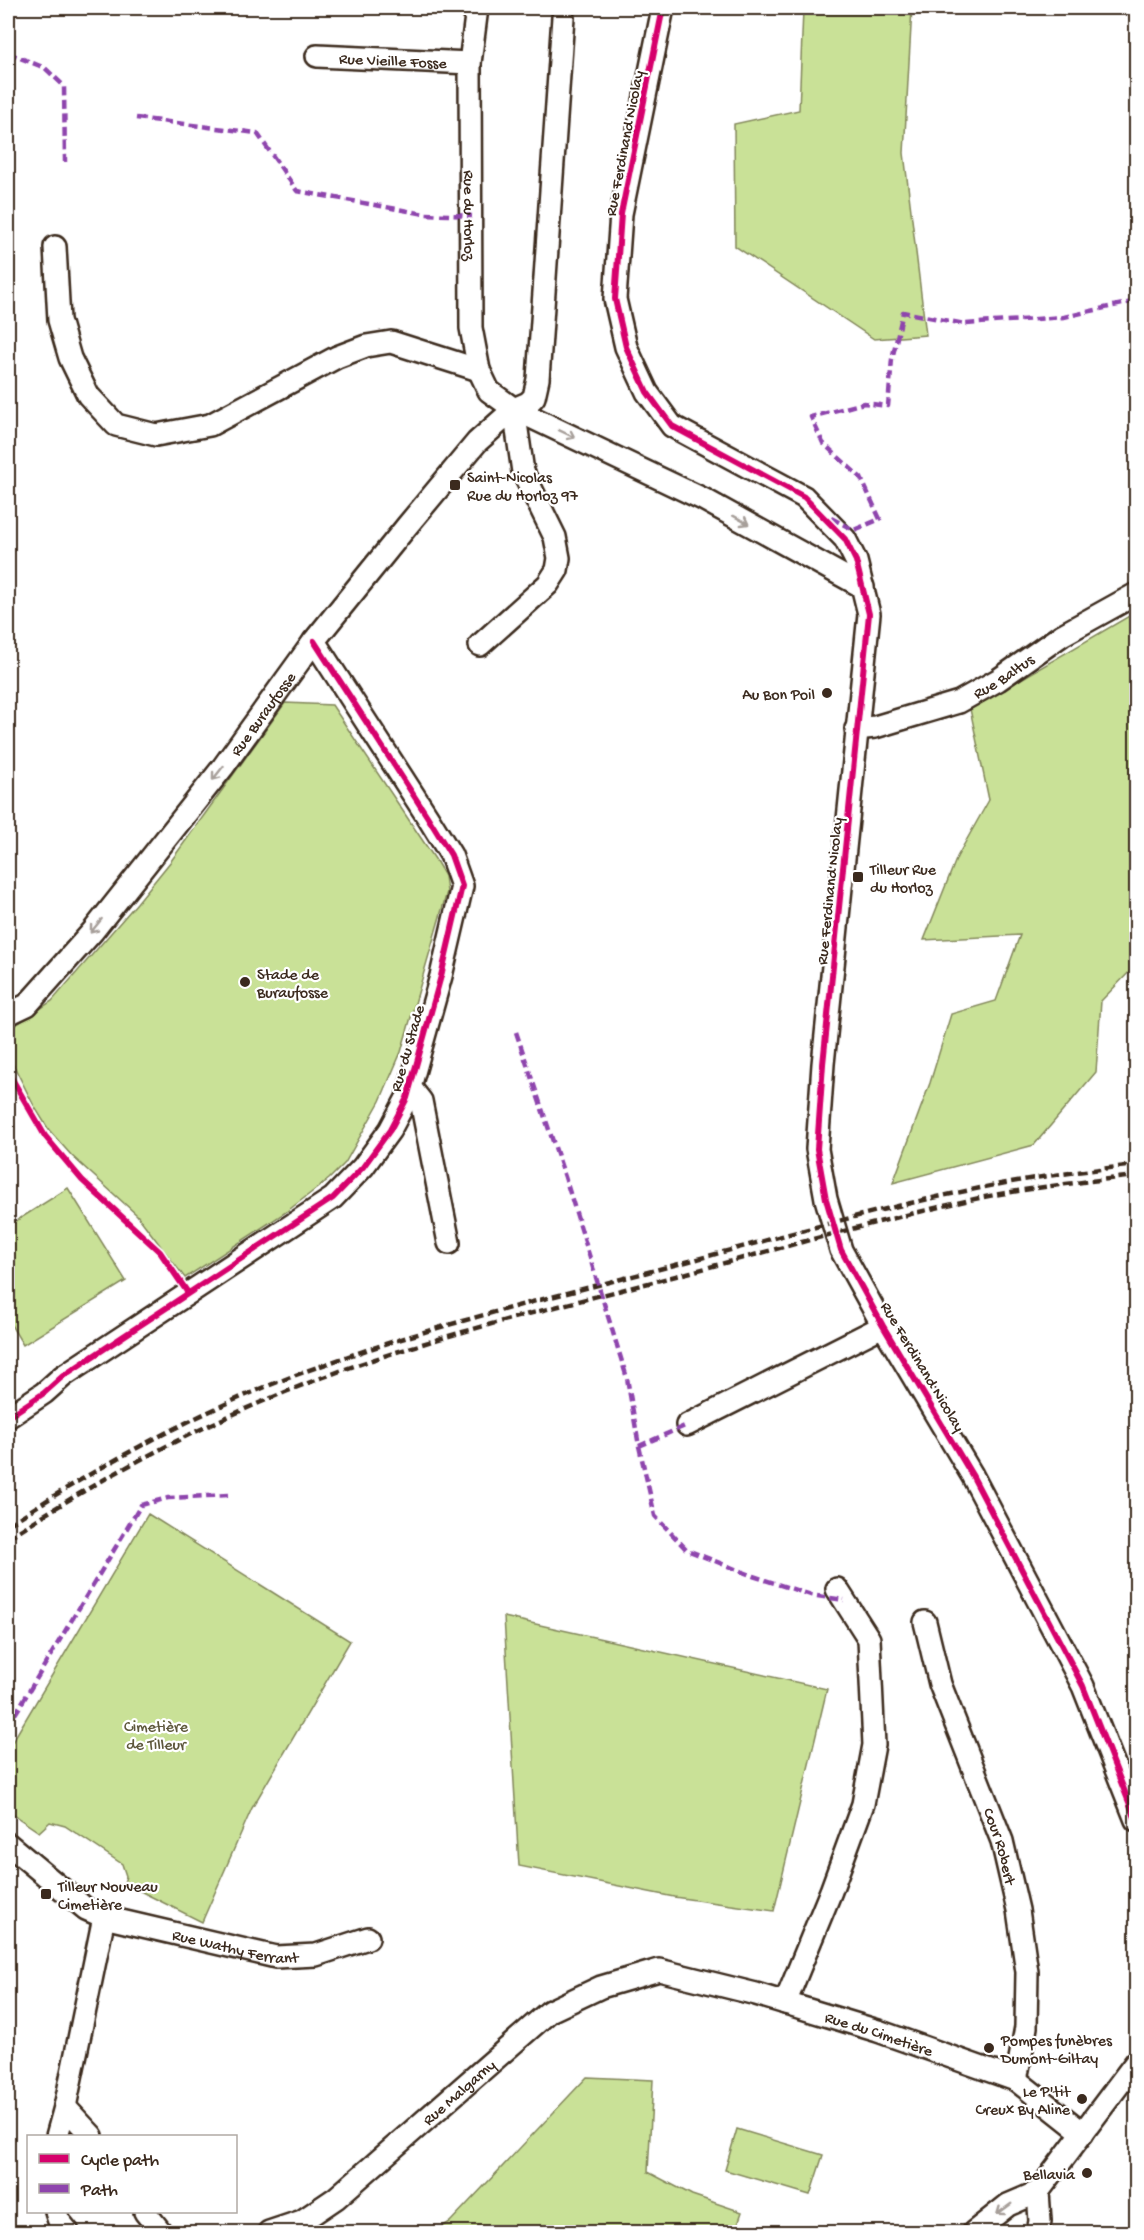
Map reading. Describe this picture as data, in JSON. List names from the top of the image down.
{
  "streets": {
    "street": [
      "Rue Vieille Fosse",
      "Rue Ferdinand Nicolay",
      "Rue du Horloz",
      "Rue Baltus",
      "Rue Buraufosse",
      "Rue du Stade",
      "Cour Robert",
      "Rue Wathy Ferrant",
      "Rue du Cimetière",
      "Rue Malgarny"
    ]
  },
  "crossings": [
    ["Rue Vieille Fosse", "Rue du Horloz"],
    ["Rue Ferdinand Nicolay", "Rue du Horloz"],
    ["Rue Ferdinand Nicolay", "Rue Baltus"],
    ["Rue du Horloz", "Rue Buraufosse"],
    ["Rue Buraufosse", "Rue du Stade"],
    ["Cour Robert", "Rue du Cimetière"],
    ["Rue du Cimetière", "Rue Malgarny"]
  ],
  "one_way": ["Rue du Horloz", "Rue Buraufosse"],
  "parks": ["Cimetière de Tilleur"],
  "places": {
    "transit": ["Saint-Nicolas Rue du Horloz 97", "Tilleur Rue du Horloz", "Tilleur Nouveau Cimetière"],
    "other": [
      "Au Bon Poil",
      "Stade de Buraufosse",
      "Pompes funèbres Dumont-Giltay",
      "Le P'tit Creux By Aline",
      "Bellavia"
    ]
  },
  "legend": ["Cycle path", "Path"]
}
